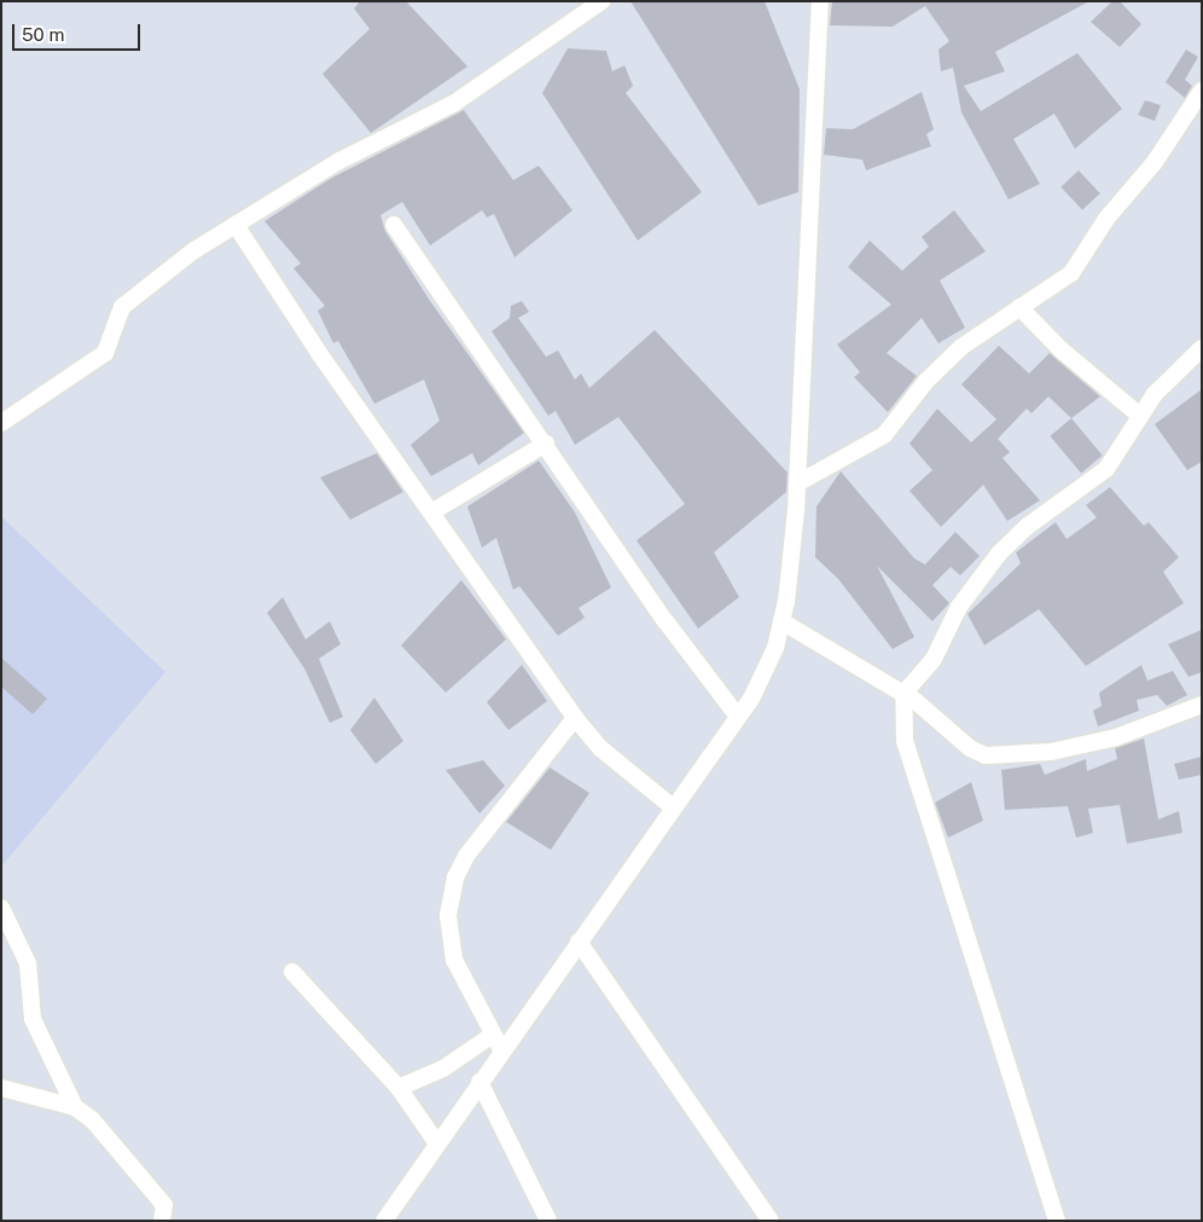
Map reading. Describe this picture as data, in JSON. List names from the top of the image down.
{
  "scale_bar": "50 m"
}
